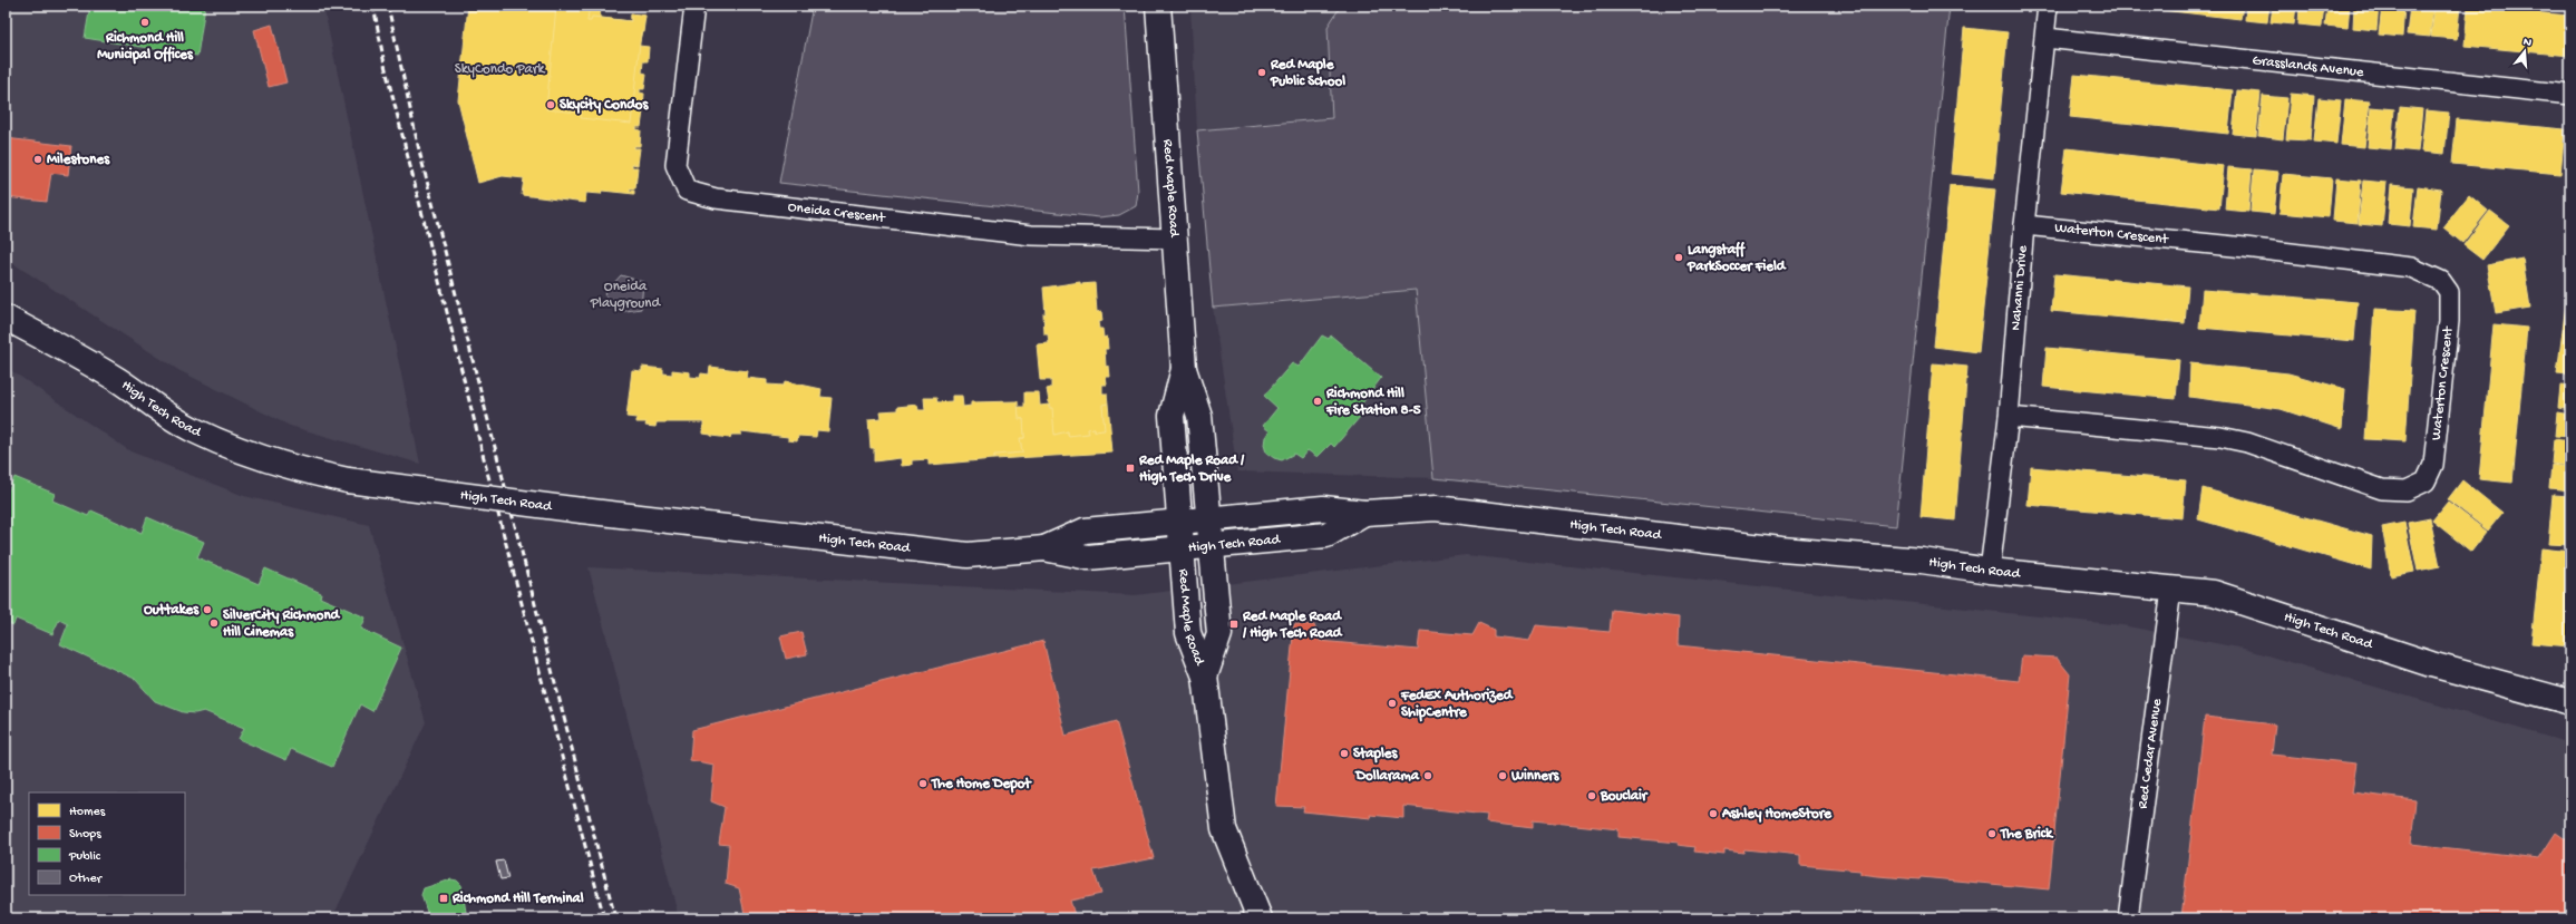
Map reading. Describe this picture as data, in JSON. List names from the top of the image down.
{
  "streets": {
    "street": [
      "Grasslands Avenue",
      "Red Maple Road",
      "Oneida Crescent",
      "Waterton Crescent",
      "Nahanni Drive",
      "High Tech Road",
      "Red Cedar Avenue"
    ]
  },
  "crossings": [
    ["Grasslands Avenue", "Nahanni Drive"],
    ["Red Maple Road", "Oneida Crescent"],
    ["Red Maple Road", "High Tech Road"],
    ["Waterton Crescent", "Nahanni Drive"],
    ["Nahanni Drive", "High Tech Road"],
    ["High Tech Road", "Red Cedar Avenue"]
  ],
  "parks": ["SkyCondo Park", "Oneida Playground"],
  "places": {
    "other": [
      "Richmond Hill Municipal Offices",
      "Red Maple Public School",
      "Skycity Condos",
      "Milestones",
      "Langstaff ParkSoccer Field",
      "Richmond Hill Fire Station 8-5",
      "Outtakes",
      "SilverCity Richmond Hill Cinemas",
      "FedEx Authorized ShipCentre",
      "Staples",
      "Dollarama",
      "Winners",
      "The Home Depot",
      "Bouclair",
      "Ashley HomeStore",
      "The Brick"
    ],
    "transit": ["Red Maple Road / High Tech Drive", "Red Maple Road / High Tech Road", "Richmond Hill Terminal"]
  },
  "legend": [
    "Homes",
    "Shops",
    "Public",
    "Other"
  ],
  "north": "top"
}
